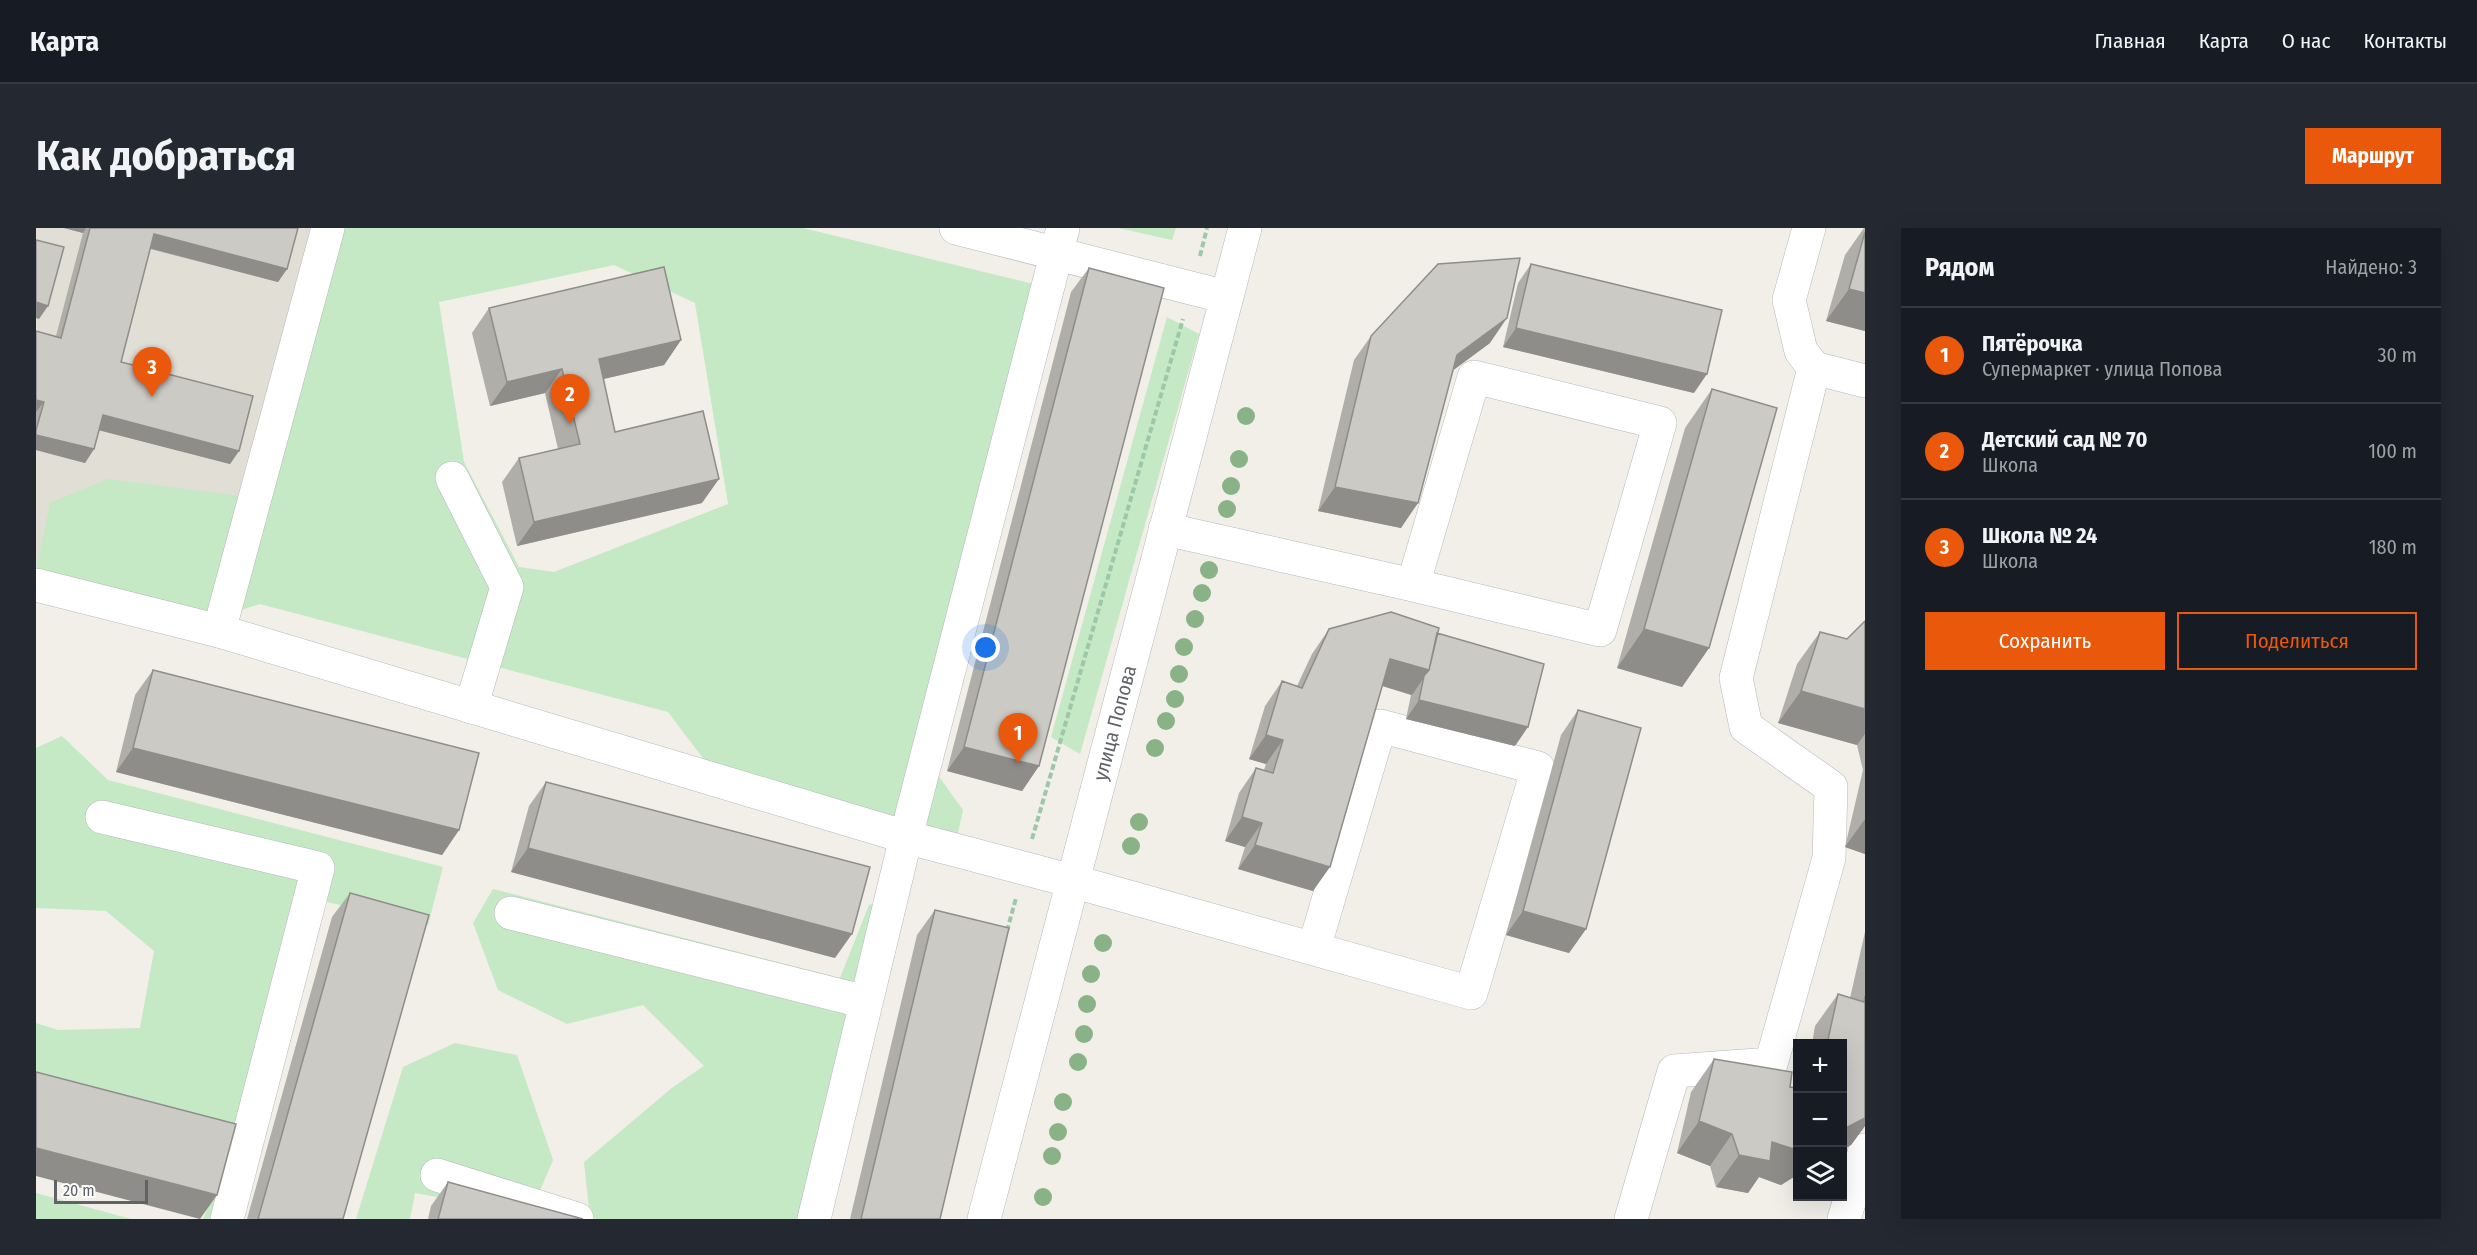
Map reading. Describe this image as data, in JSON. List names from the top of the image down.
{
  "streets": {
    "street": ["улица Попова"]
  },
  "scale_bar": "20 m",
  "page": {
    "header": "Карта",
    "nav": [
      "Главная",
      "Карта",
      "О нас",
      "Контакты"
    ],
    "buttons": [
      "Маршрут",
      ["Сохранить", "Поделиться"]
    ],
    "title": "Как добраться",
    "heading": ["Рядом", "Найдено: 3"],
    "list": [
      {
        "mark": "1",
        "name": "Пятёрочка",
        "note": "Супермаркет · улица Попова",
        "value": "30 m"
      },
      {
        "mark": "2",
        "name": "Детский сад № 70",
        "note": "Школа",
        "value": "100 m"
      },
      {
        "mark": "3",
        "name": "Школа № 24",
        "note": "Школа",
        "value": "180 m"
      }
    ],
    "pins": ["3", "2", "1"],
    "map_buttons": ["+", "−"],
    "scale": "20 m"
  }
}
